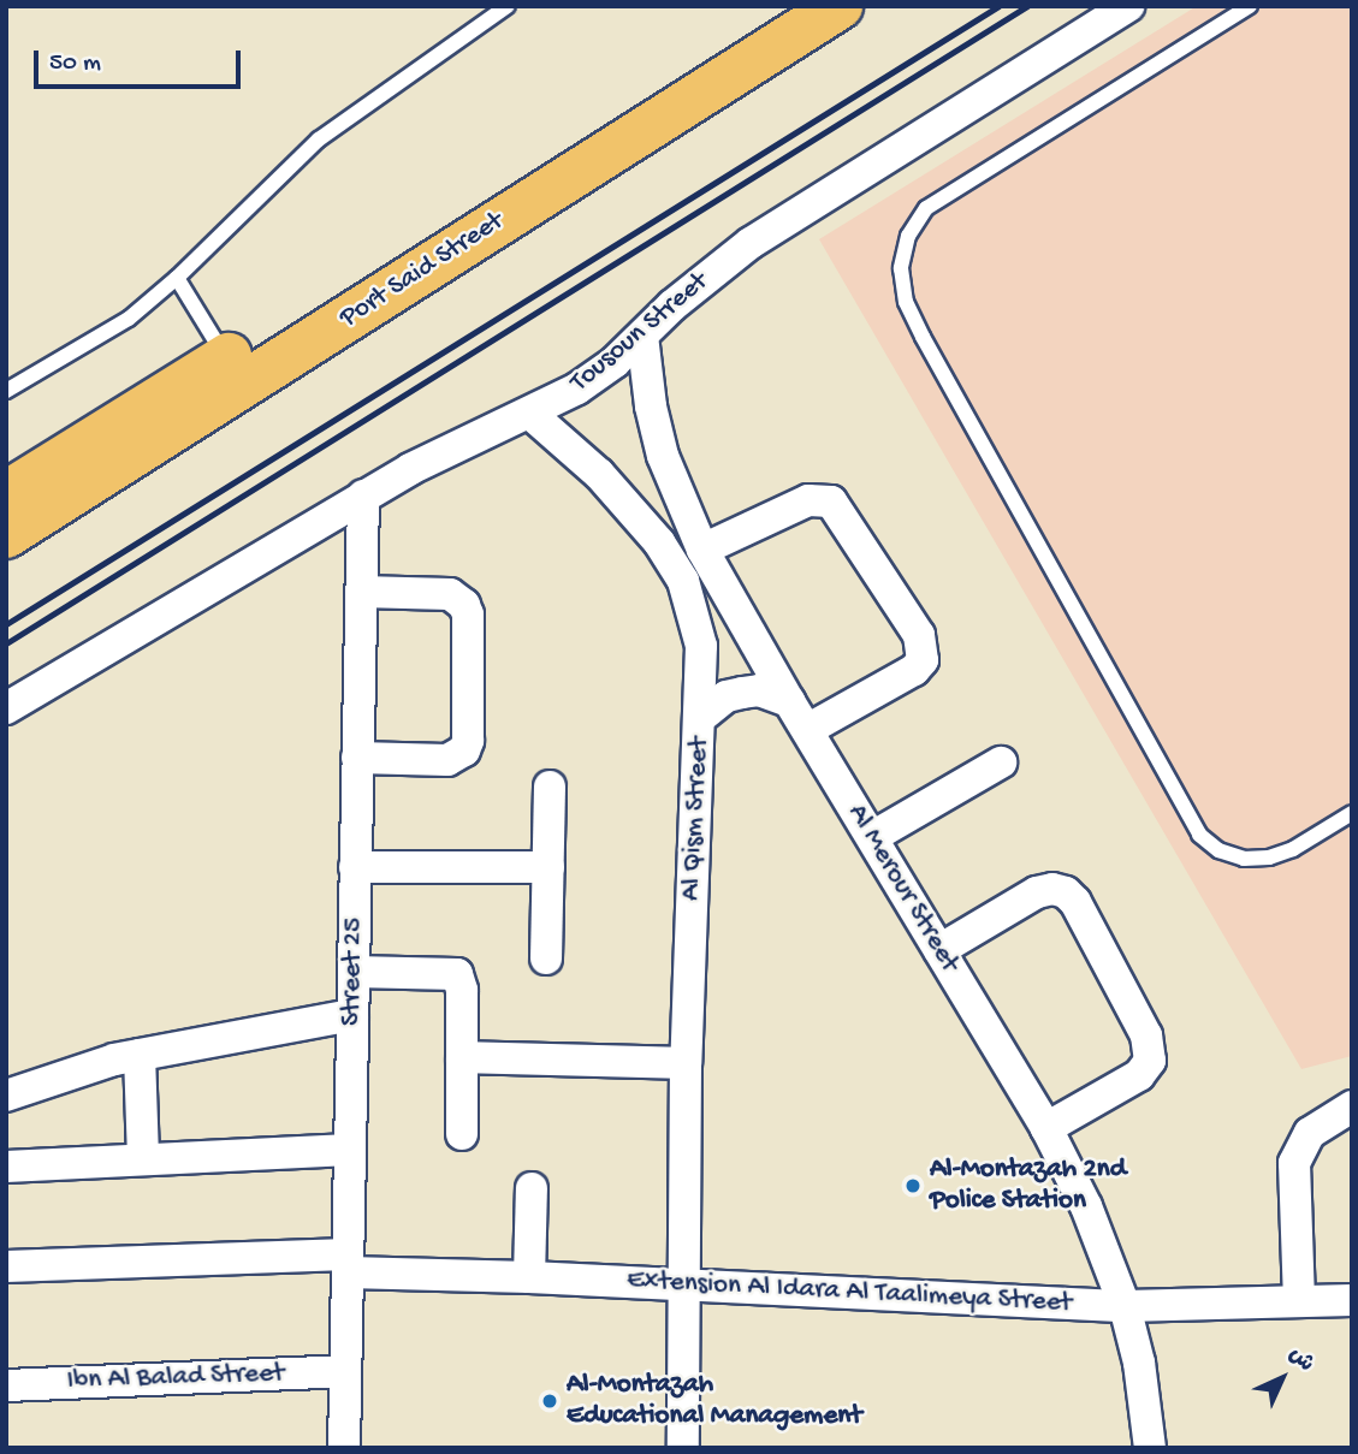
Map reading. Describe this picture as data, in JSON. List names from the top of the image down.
{
  "streets": {
    "main road": ["Port Said Street"],
    "street": [
      "Tousoun Street",
      "Al Qism Street",
      "Al Merour Street",
      "Street 25",
      "Extension Al Idara Al Taalimeya Street",
      "Ibn Al Balad Street"
    ]
  },
  "crossings": [
    ["Tousoun Street", "Al Qism Street"],
    ["Tousoun Street", "Al Merour Street"],
    ["Tousoun Street", "Street 25"],
    ["Al Qism Street", "Extension Al Idara Al Taalimeya Street"],
    ["Al Merour Street", "Extension Al Idara Al Taalimeya Street"],
    ["Street 25", "Extension Al Idara Al Taalimeya Street"],
    ["Street 25", "Ibn Al Balad Street"]
  ],
  "places": ["Al-Montazah 2nd Police Station", "Al-Montazah Educational Management"],
  "scale_bar": "50 m",
  "north": "top right"
}
